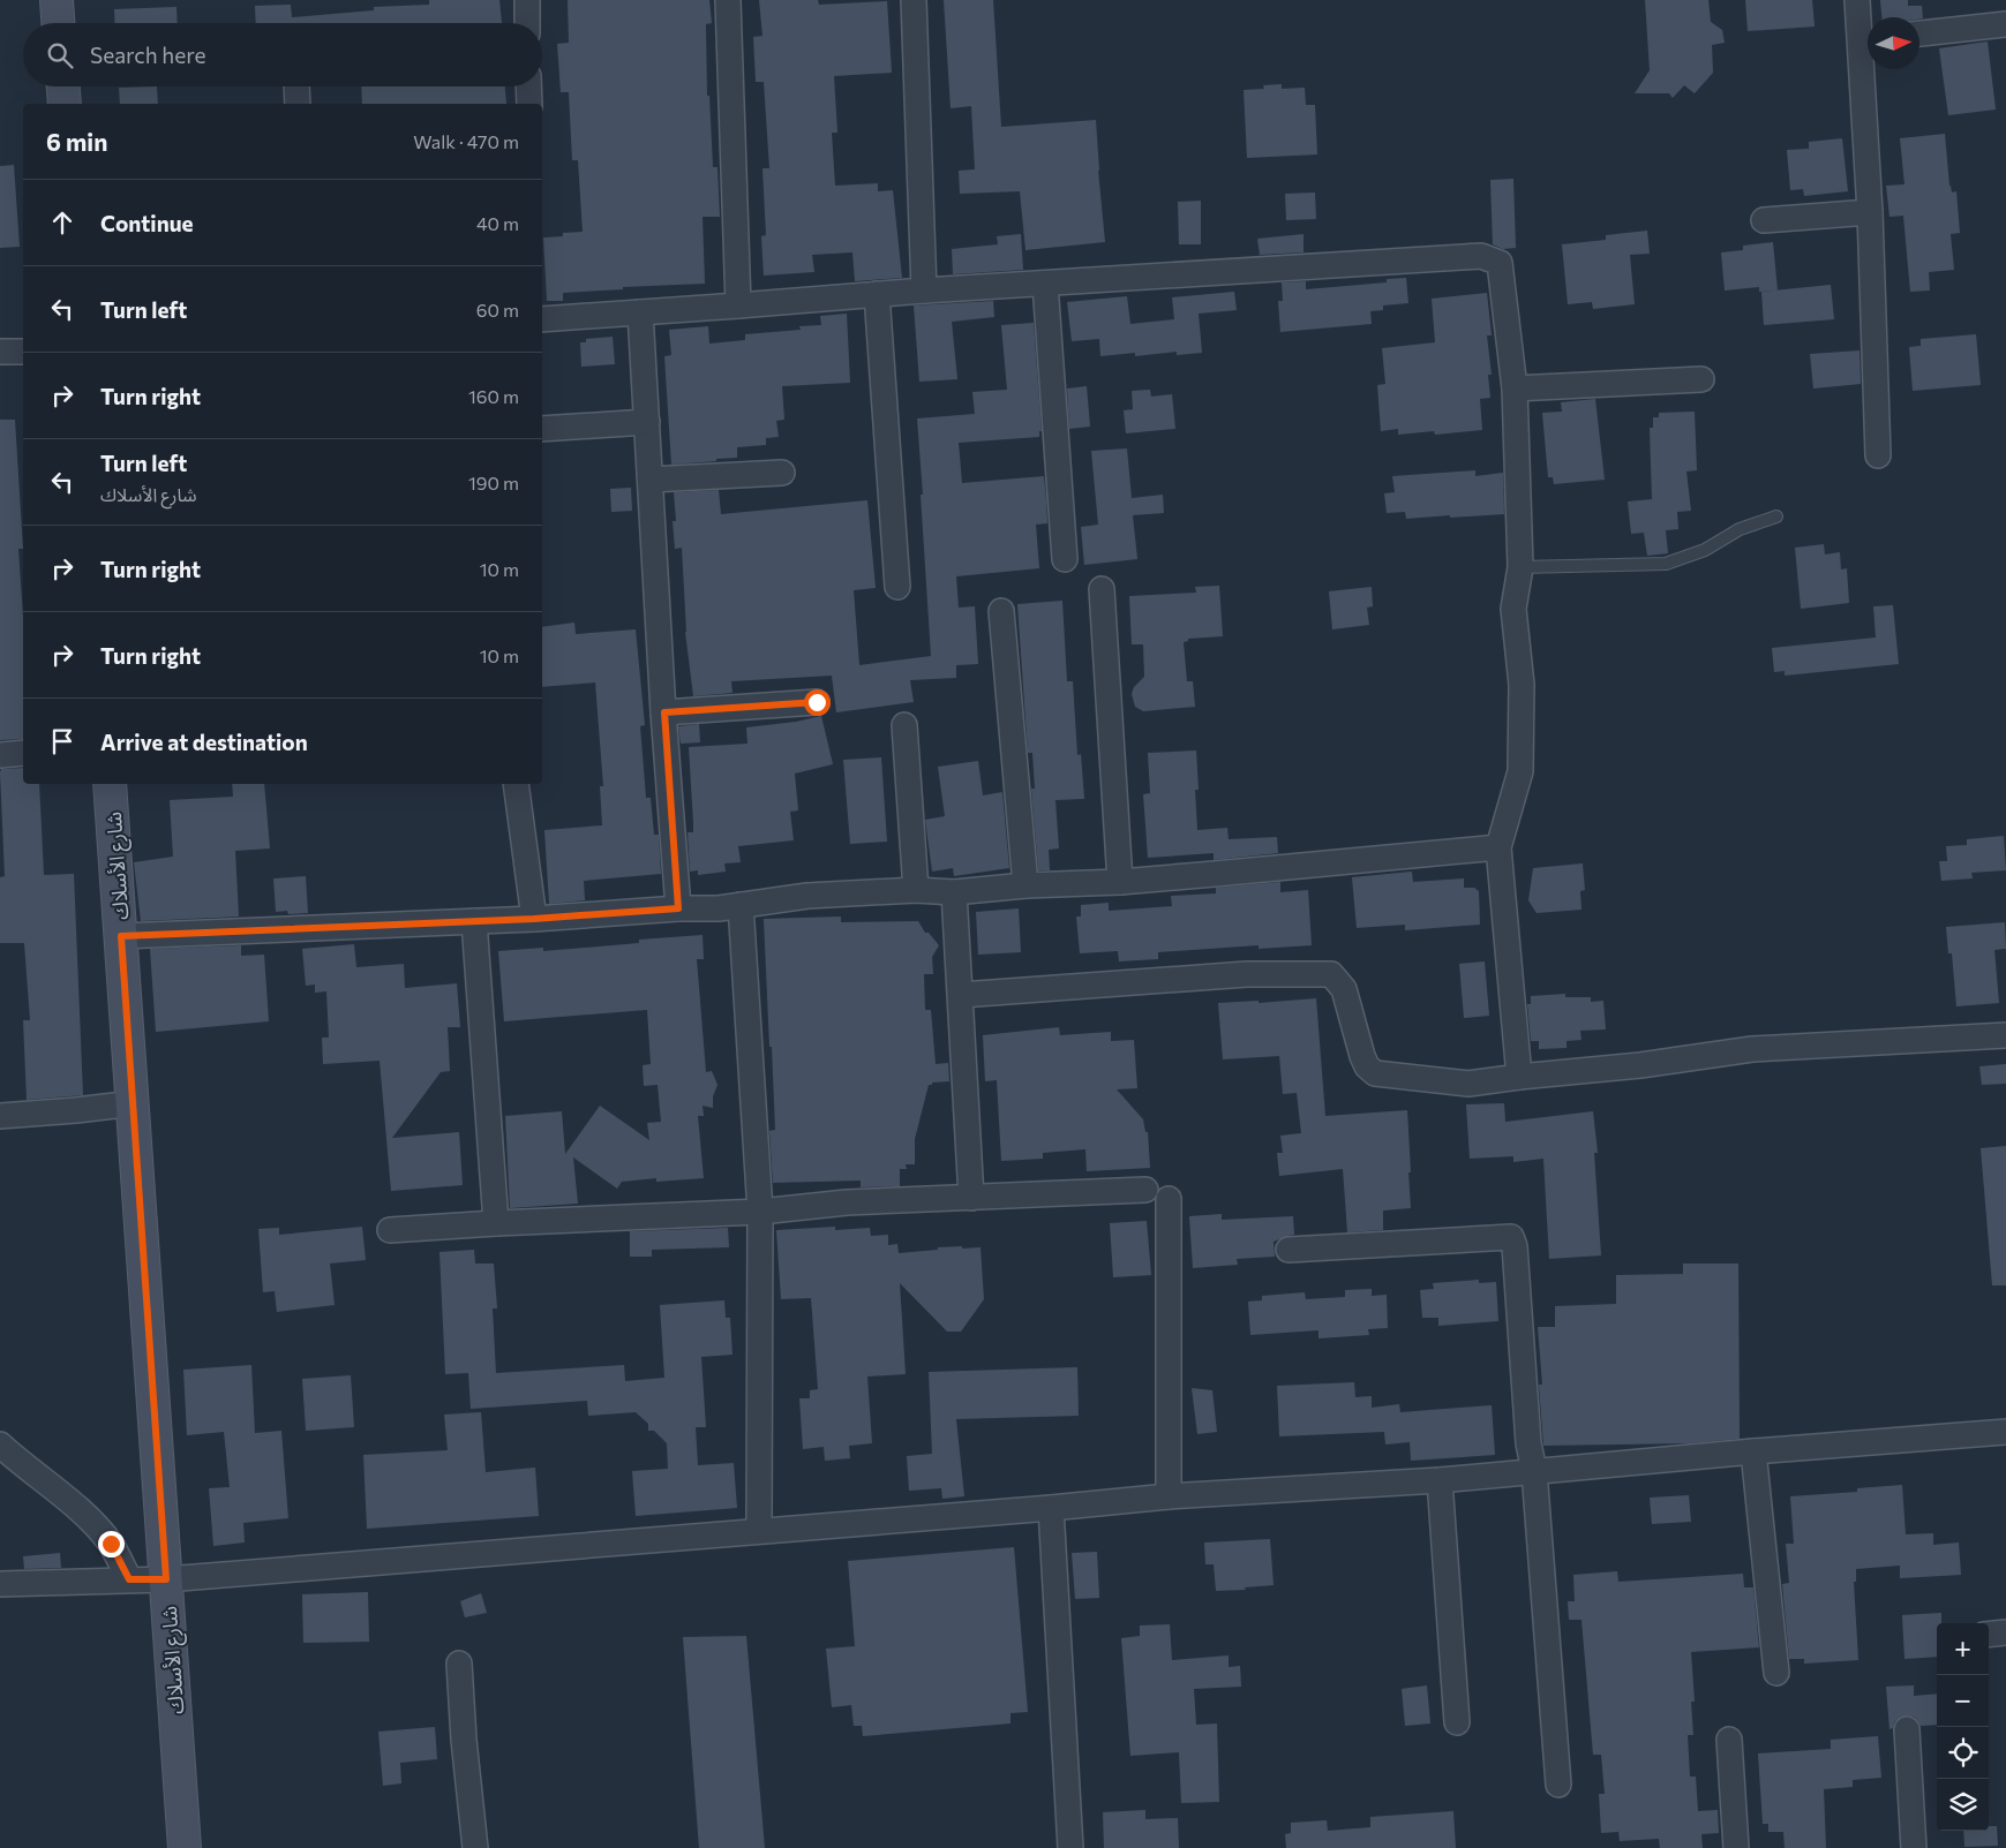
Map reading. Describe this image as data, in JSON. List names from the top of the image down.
{
  "streets": {
    "street": ["شارع الأسلاك"]
  },
  "north": "right",
  "page": {
    "search": "Search here",
    "heading": ["6 min", "Walk · 470 m"],
    "list": [
      ["Continue", "40 m"],
      ["Turn left", "60 m"],
      ["Turn right", "160 m"],
      ["Turn left", "شارع الأسلاك", "190 m"],
      ["Turn right", "10 m"],
      ["Turn right", "10 m"],
      "Arrive at destination"
    ],
    "map_buttons": ["+", "−"]
  }
}
